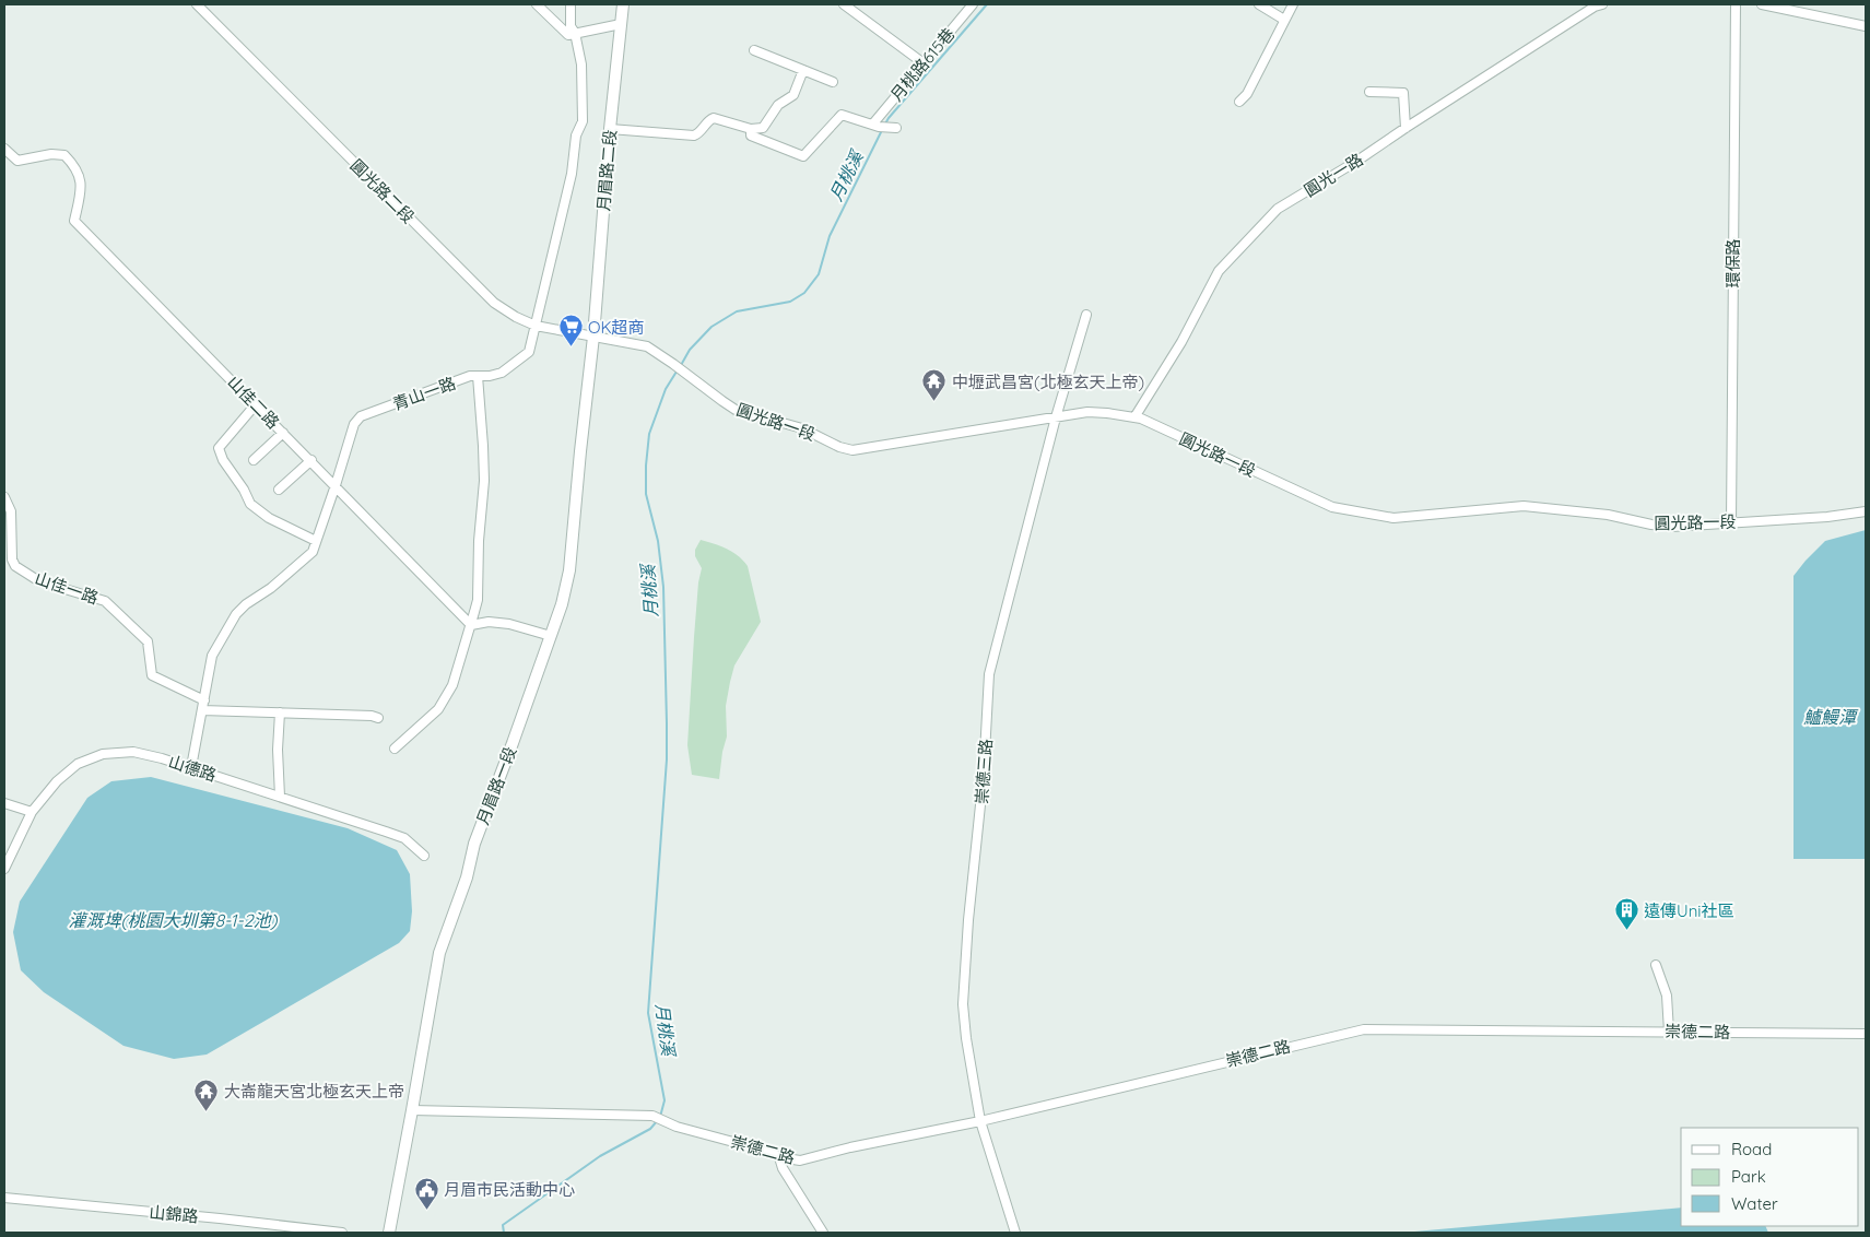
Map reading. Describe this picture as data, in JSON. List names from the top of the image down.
{
  "streets": {
    "street": [
      "月桃路615巷",
      "月眉路二段",
      "圓光一路",
      "圓光路二段",
      "環保路",
      "青山一路",
      "山佳二路",
      "圓光路一段",
      "山佳一路",
      "山德路",
      "崇德三路",
      "月眉路一段",
      "崇德二路",
      "山錦路"
    ]
  },
  "crossings": [
    ["月眉路二段", "圓光路二段"],
    ["月眉路二段", "圓光路一段"],
    ["月眉路二段", "月眉路一段"],
    ["圓光一路", "圓光路一段"],
    ["圓光路二段", "青山一路"],
    ["圓光路二段", "圓光路一段"],
    ["圓光路二段", "月眉路一段"],
    ["環保路", "圓光路一段"],
    ["青山一路", "山佳二路"],
    ["青山一路", "山佳一路"],
    ["青山一路", "山德路"],
    ["圓光路一段", "崇德三路"],
    ["圓光路一段", "月眉路一段"],
    ["崇德三路", "崇德二路"],
    ["月眉路一段", "崇德二路"]
  ],
  "water": ["月桃溪", "鱸鰻潭", "灌溉埤(桃園大圳第8-1-2池)"],
  "places": {
    "supermarket": ["OK超商"],
    "temple": ["中壢武昌宮(北極玄天上帝)", "大崙龍天宮北極玄天上帝"],
    "building": ["遠傳Uni社區"],
    "public building": ["月眉市民活動中心"]
  },
  "legend": ["Road", "Park", "Water"]
}
